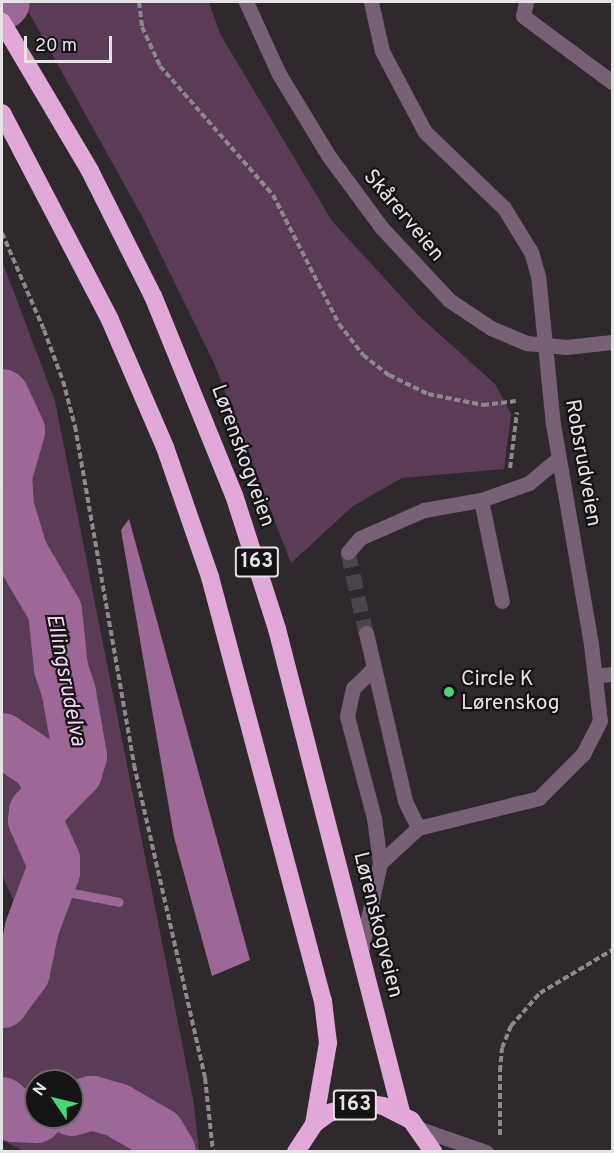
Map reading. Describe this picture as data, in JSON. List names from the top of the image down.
{
  "streets": {
    "highway": ["Lørenskogveien", "163"],
    "street": ["Skårerveien", "Robsrudveien"]
  },
  "crossings": [
    ["Skårerveien", "Robsrudveien"],
    ["Lørenskogveien", "163"]
  ],
  "water": ["Ellingsrudelva"],
  "places": ["Circle K Lørenskog"],
  "scale_bar": "20 m",
  "north": "top left"
}
